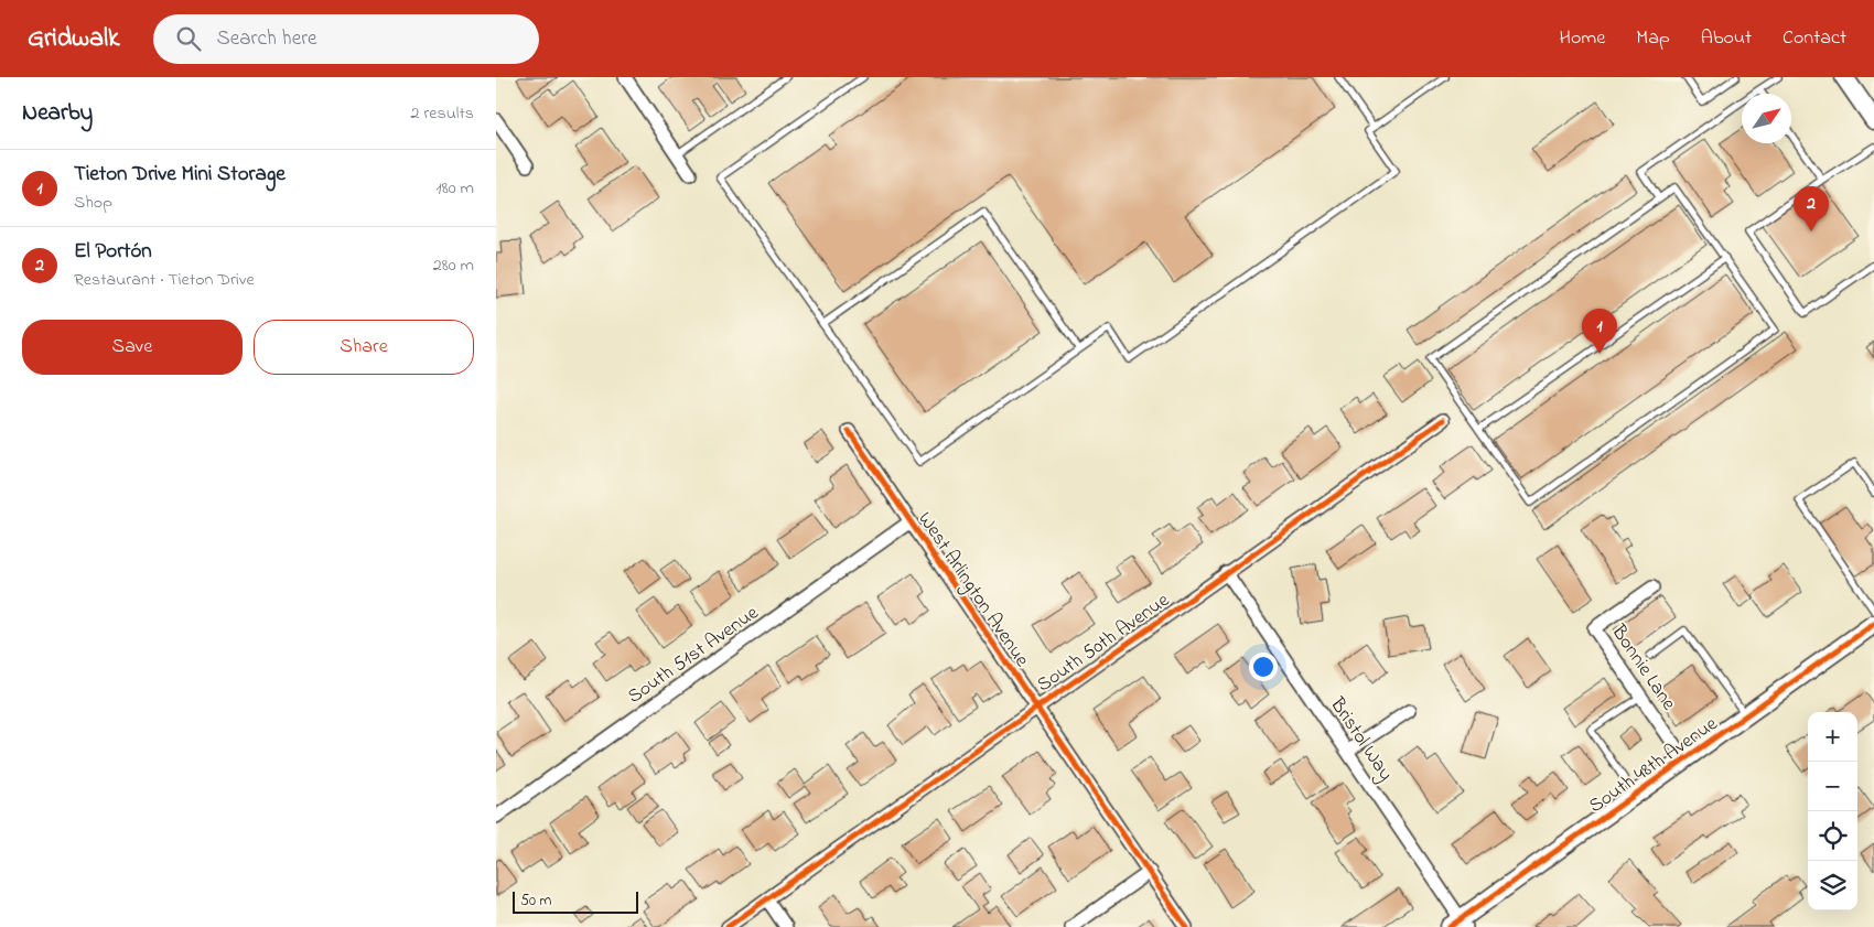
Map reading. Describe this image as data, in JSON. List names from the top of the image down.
{
  "streets": {
    "street": [
      "West Arlington Avenue",
      "South 50th Avenue",
      "South 51st Avenue",
      "Bonnie Lane",
      "Bristol Way",
      "South 48th Avenue"
    ]
  },
  "crossings": [
    ["West Arlington Avenue", "South 50th Avenue"],
    ["West Arlington Avenue", "South 51st Avenue"],
    ["South 50th Avenue", "Bristol Way"],
    ["Bonnie Lane", "South 48th Avenue"],
    ["Bristol Way", "South 48th Avenue"]
  ],
  "scale_bar": "50 m",
  "north": "top right",
  "page": {
    "header": "Gridwalk",
    "search": "Search here",
    "nav": [
      "Home",
      "Map",
      "About",
      "Contact"
    ],
    "heading": ["Nearby", "2 results"],
    "list": [
      {
        "mark": "1",
        "name": "Tieton Drive Mini Storage",
        "note": "Shop",
        "value": "180 m"
      },
      {
        "mark": "2",
        "name": "El Portón",
        "note": "Restaurant · Tieton Drive",
        "value": "280 m"
      }
    ],
    "pins": ["2", "1"],
    "buttons": ["Save", "Share"],
    "map_buttons": ["+", "−"],
    "scale": "50 m"
  }
}
